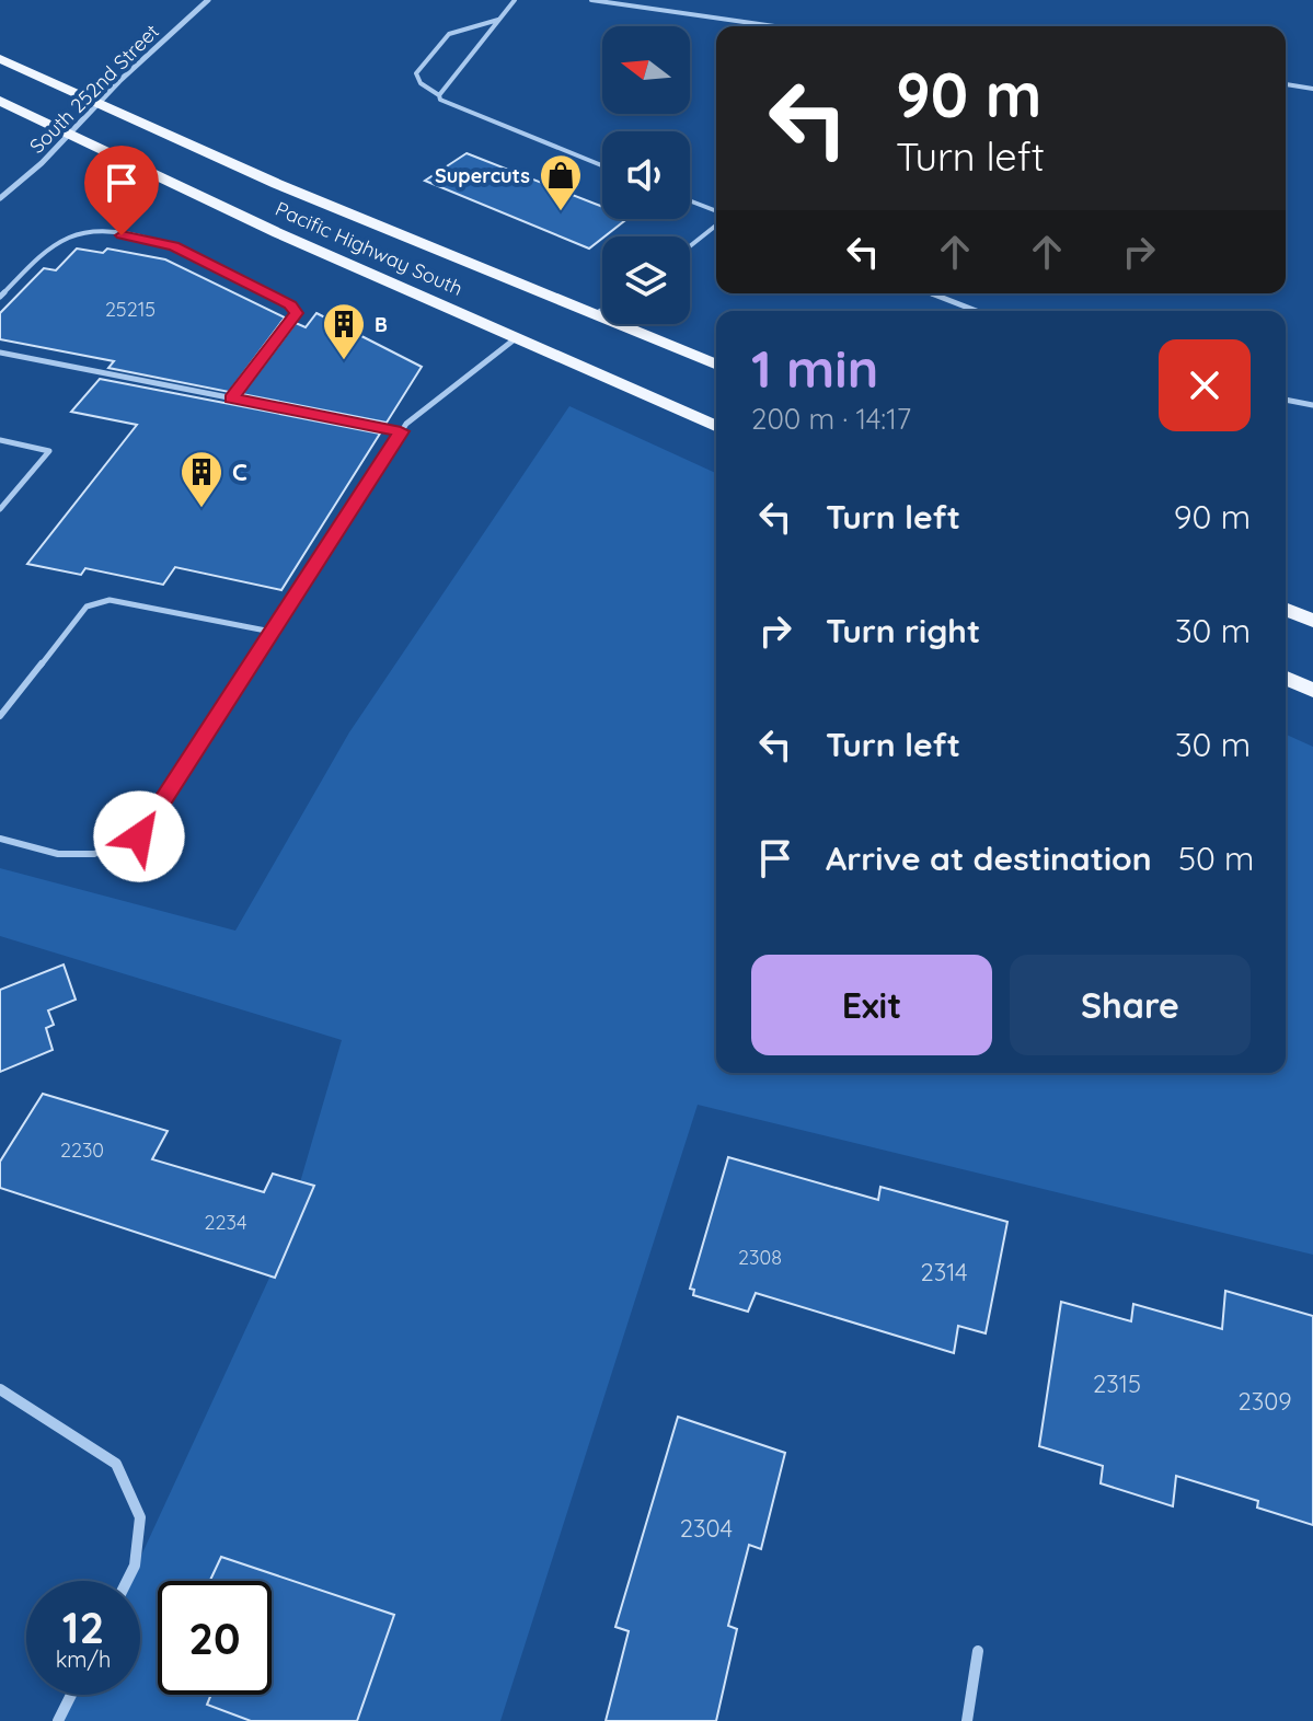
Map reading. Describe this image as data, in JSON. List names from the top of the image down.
{
  "streets": {
    "main road": ["Pacific Highway South"],
    "street": ["South 252nd Street"]
  },
  "crossings": [
    ["South 252nd Street", "Pacific Highway South"]
  ],
  "places": {
    "shop": ["Supercuts"],
    "building": ["B", "C"]
  },
  "house_numbers": [
    "25215",
    "2230",
    "2234",
    "2308",
    "2314",
    "2315",
    "2309",
    "2304"
  ],
  "north": "left",
  "page": {
    "turn": ["90 m", "Turn left"],
    "heading": ["1 min", "200 m · 14:17"],
    "list": [
      {
        "name": "Turn left",
        "value": "90 m"
      },
      {
        "name": "Turn right",
        "value": "30 m"
      },
      {
        "name": "Turn left",
        "value": "30 m"
      },
      {
        "name": "Arrive at destination",
        "value": "50 m"
      }
    ],
    "buttons": ["Exit", "Share"],
    "speed": "12 km/h",
    "limit": "20"
  }
}
